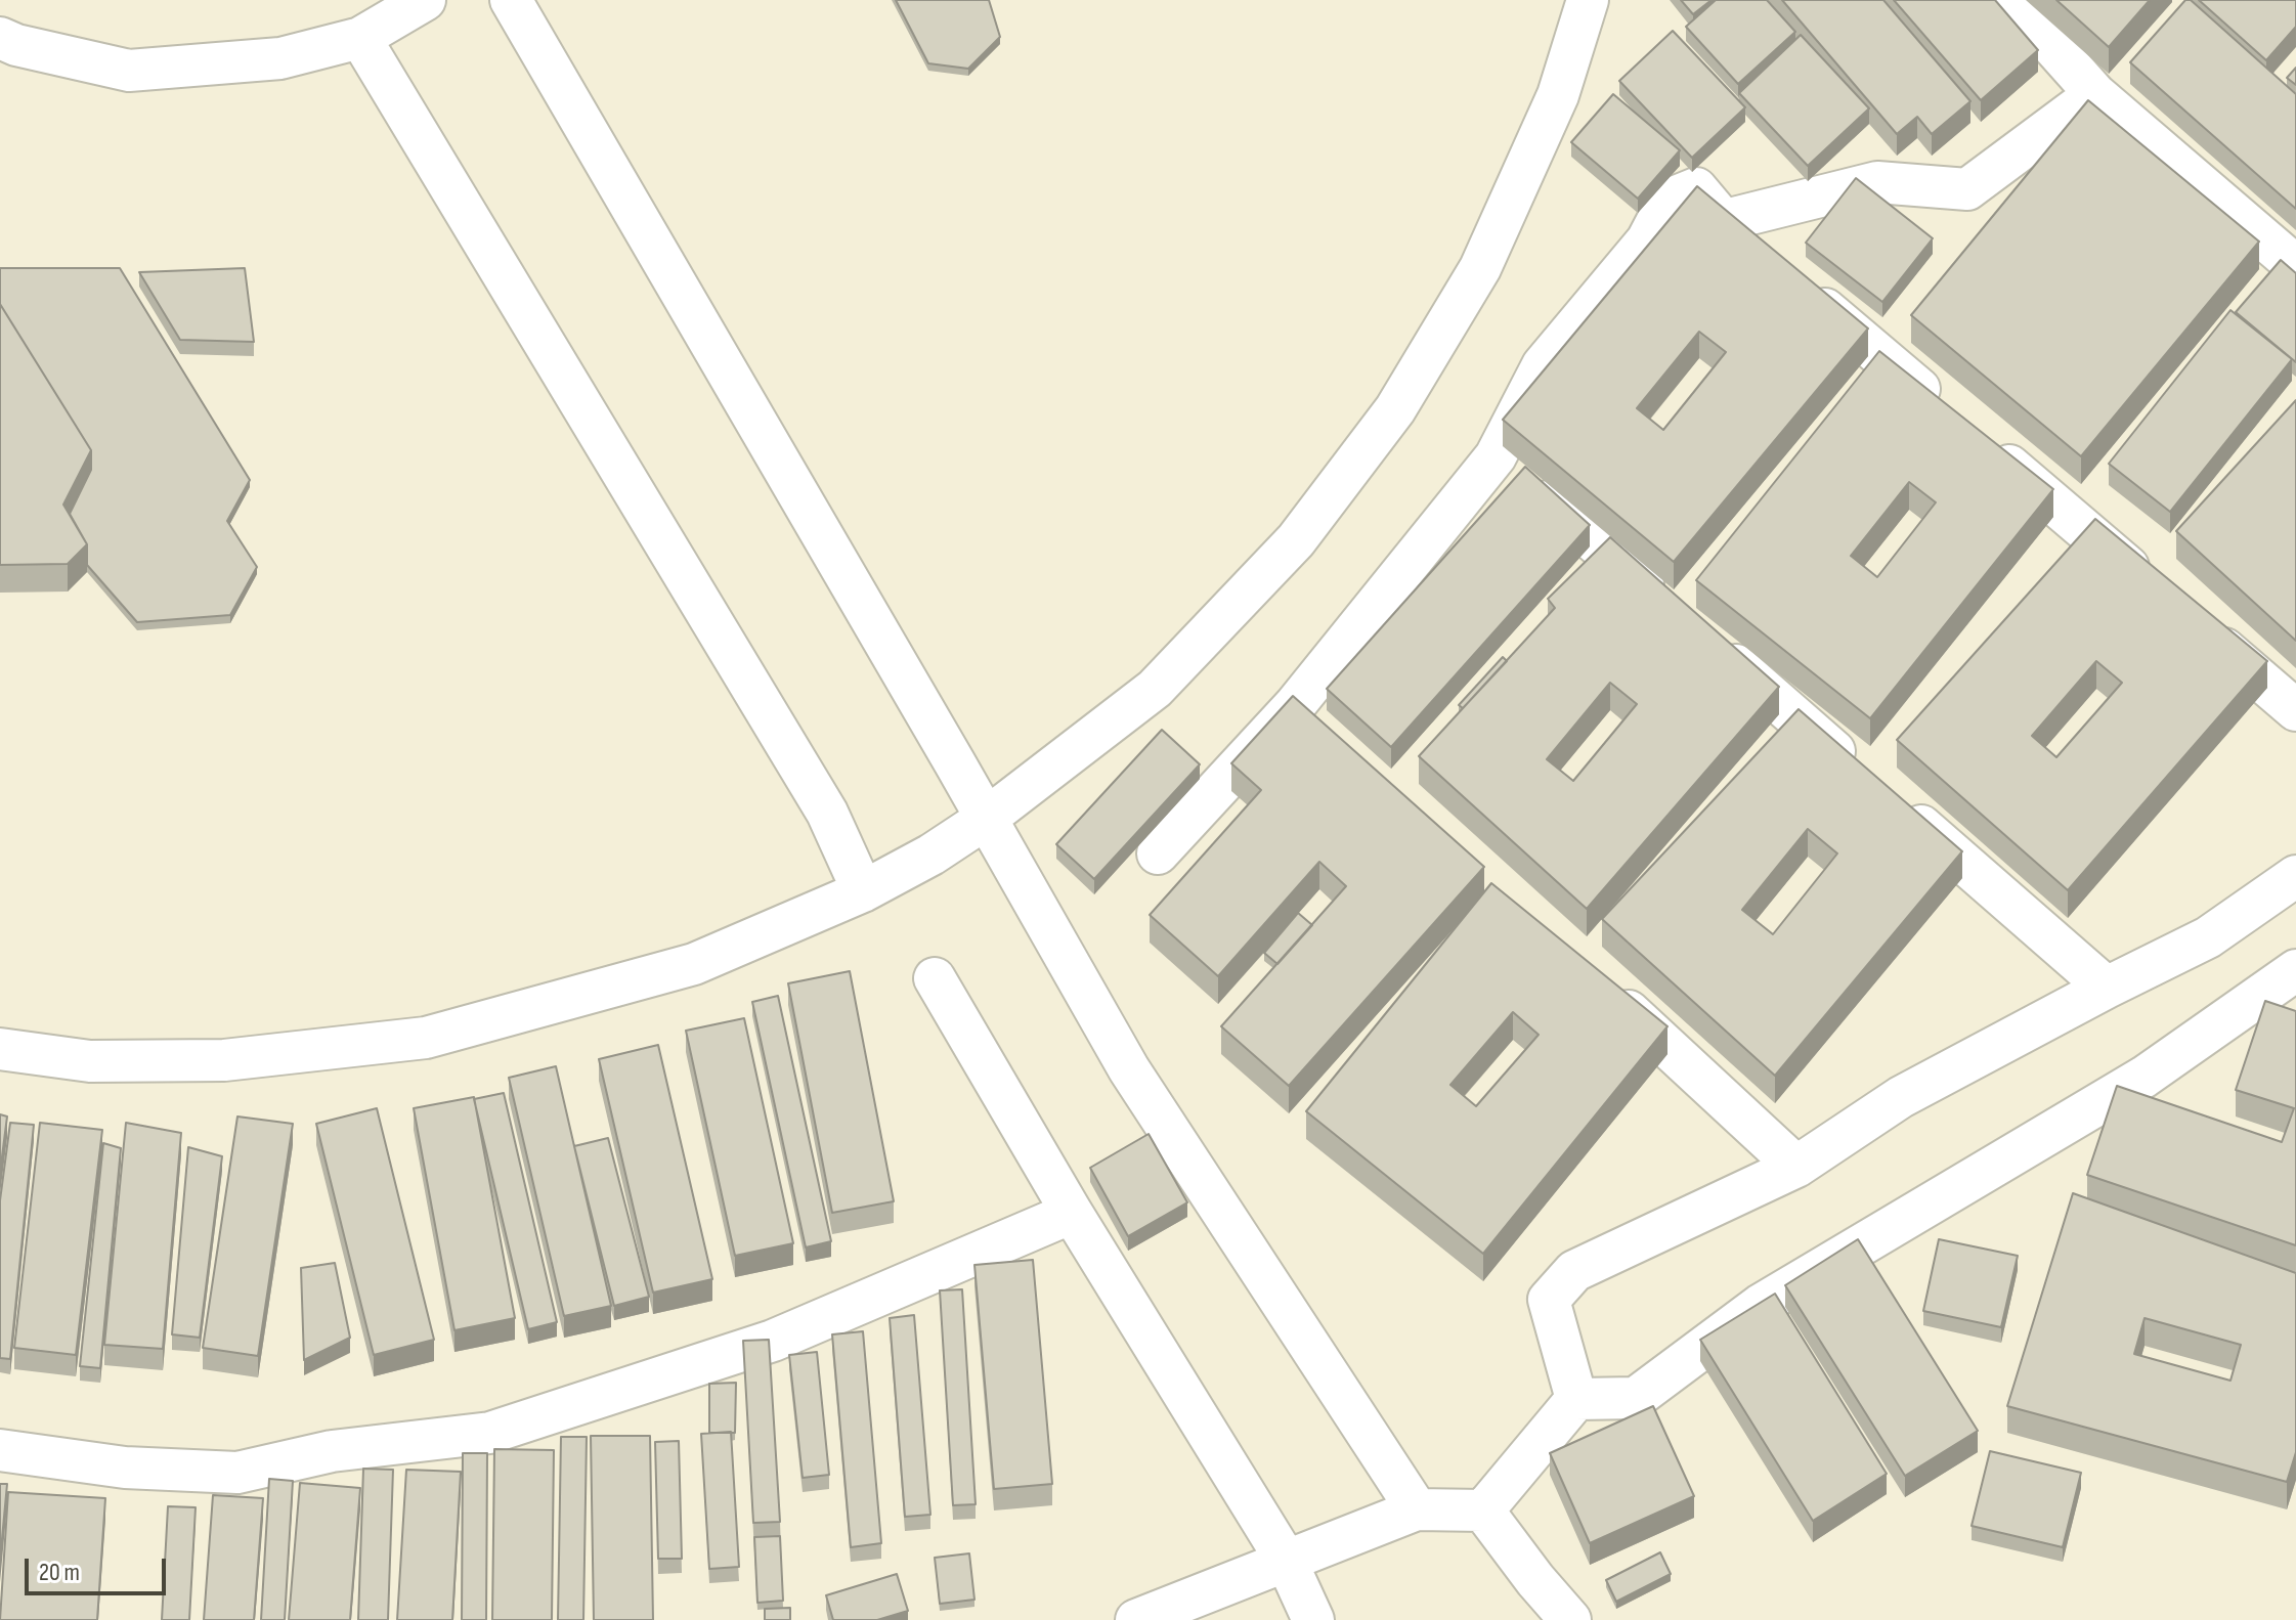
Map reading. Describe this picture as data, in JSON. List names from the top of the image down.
{
  "scale_bar": "20 m"
}
